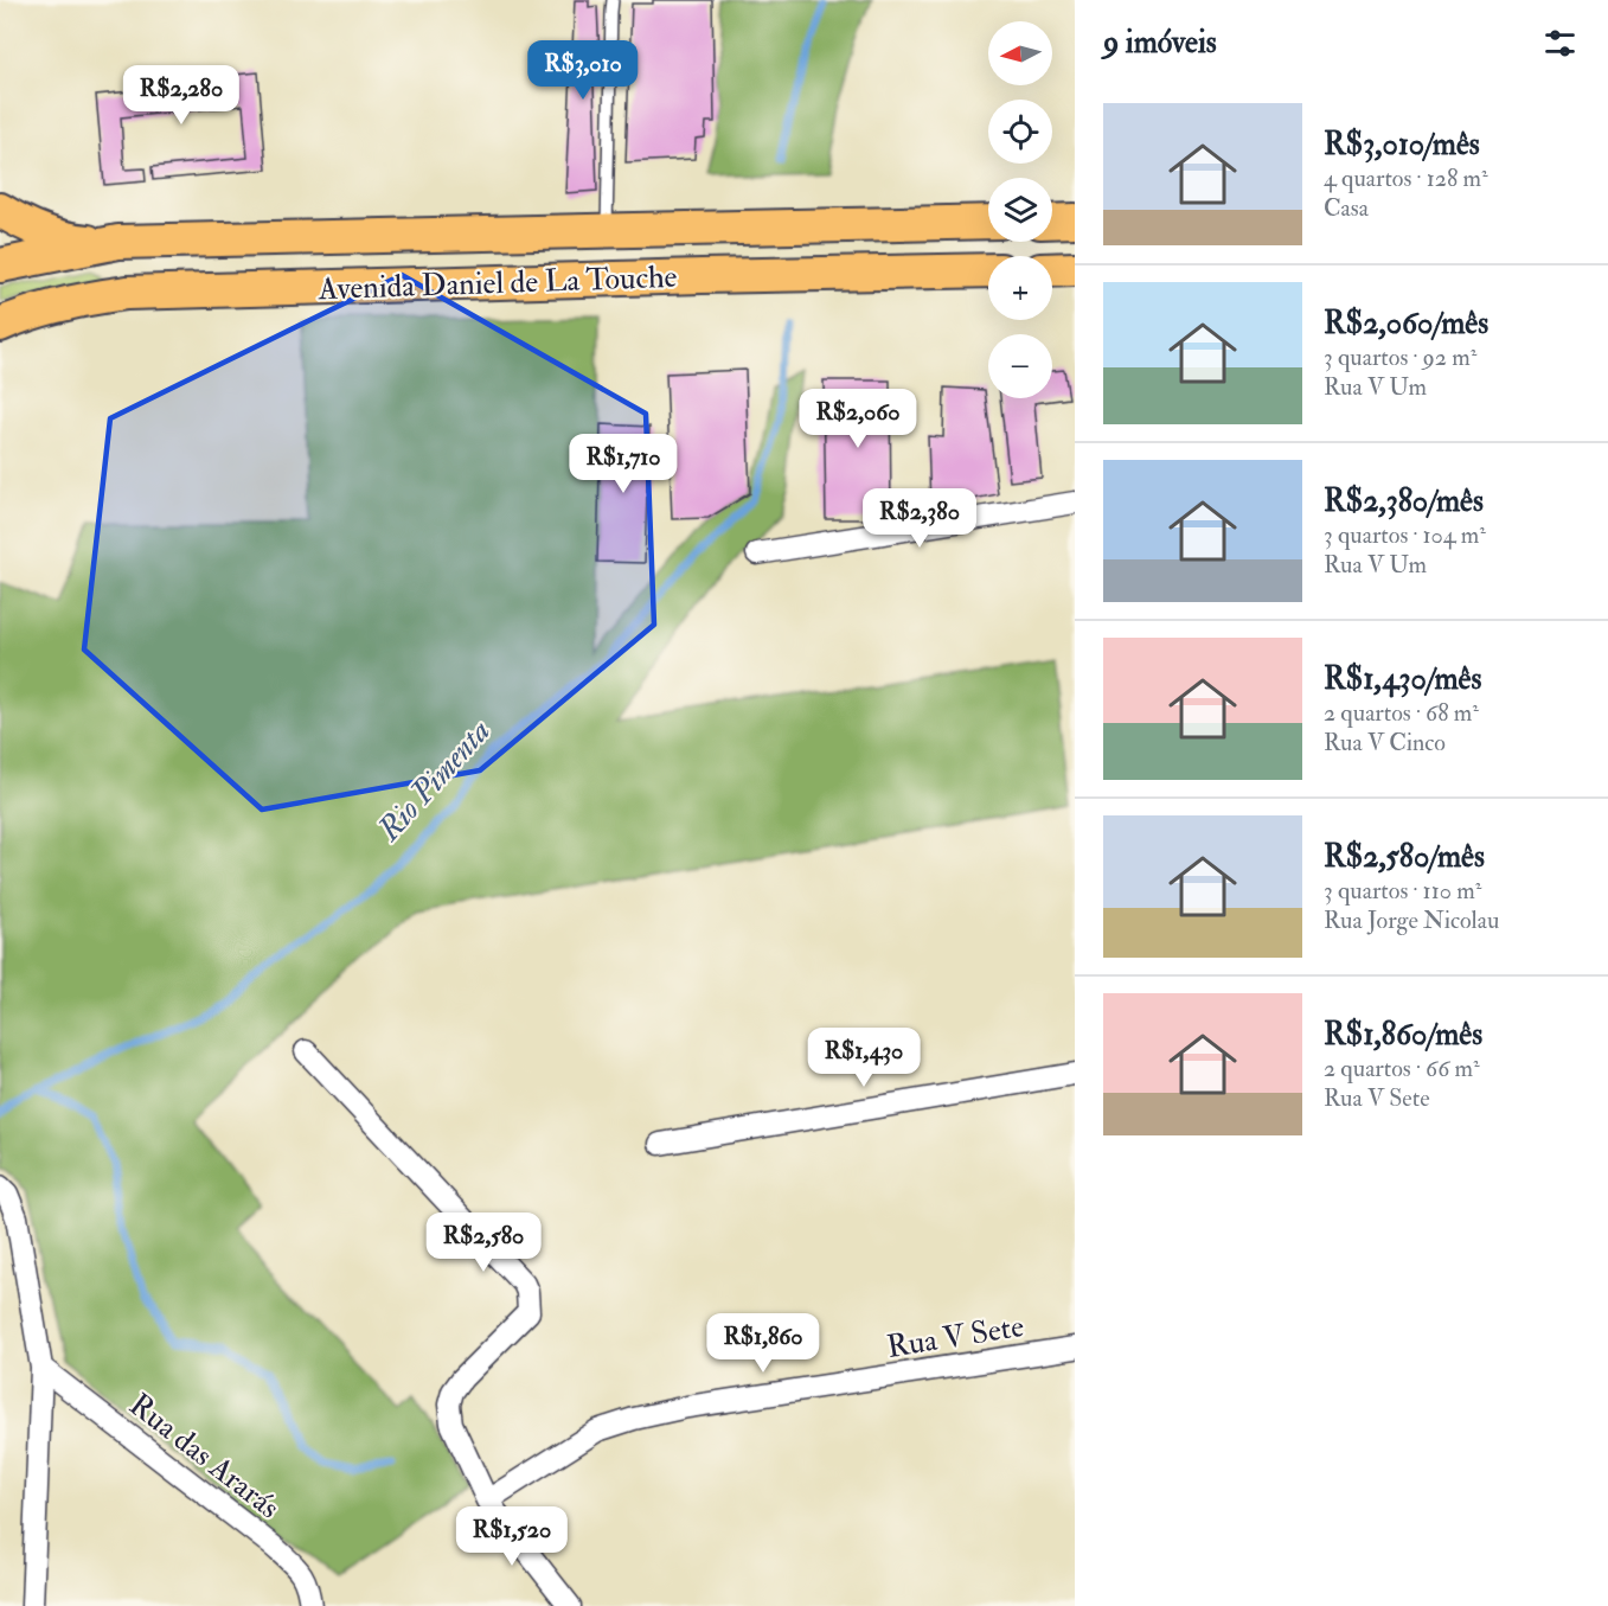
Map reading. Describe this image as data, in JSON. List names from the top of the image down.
{
  "streets": {
    "main road": ["Avenida Daniel de La Touche"],
    "street": ["Rua V Sete", "Rua das Ararás"]
  },
  "water": ["Rio Pimenta"],
  "north": "left",
  "page": {
    "heading": "9 imóveis",
    "map_buttons": ["+", "−"],
    "price": [
      "R$3,010",
      "R$2,280",
      "R$2,060",
      "R$1,710",
      "R$2,380",
      "R$1,430",
      "R$2,580",
      "R$1,860",
      "R$1,520"
    ],
    "list": [
      {
        "name": "R$3,010/mês",
        "note": "4 quartos · 128 m² · Casa"
      },
      {
        "name": "R$2,060/mês",
        "note": "3 quartos · 92 m² · Rua V Um"
      },
      {
        "name": "R$2,380/mês",
        "note": "3 quartos · 104 m² · Rua V Um"
      },
      {
        "name": "R$1,430/mês",
        "note": "2 quartos · 68 m² · Rua V Cinco"
      },
      {
        "name": "R$2,580/mês",
        "note": "3 quartos · 110 m² · Rua Jorge Nicolau"
      },
      {
        "name": "R$1,860/mês",
        "note": "2 quartos · 66 m² · Rua V Sete"
      }
    ]
  }
}
